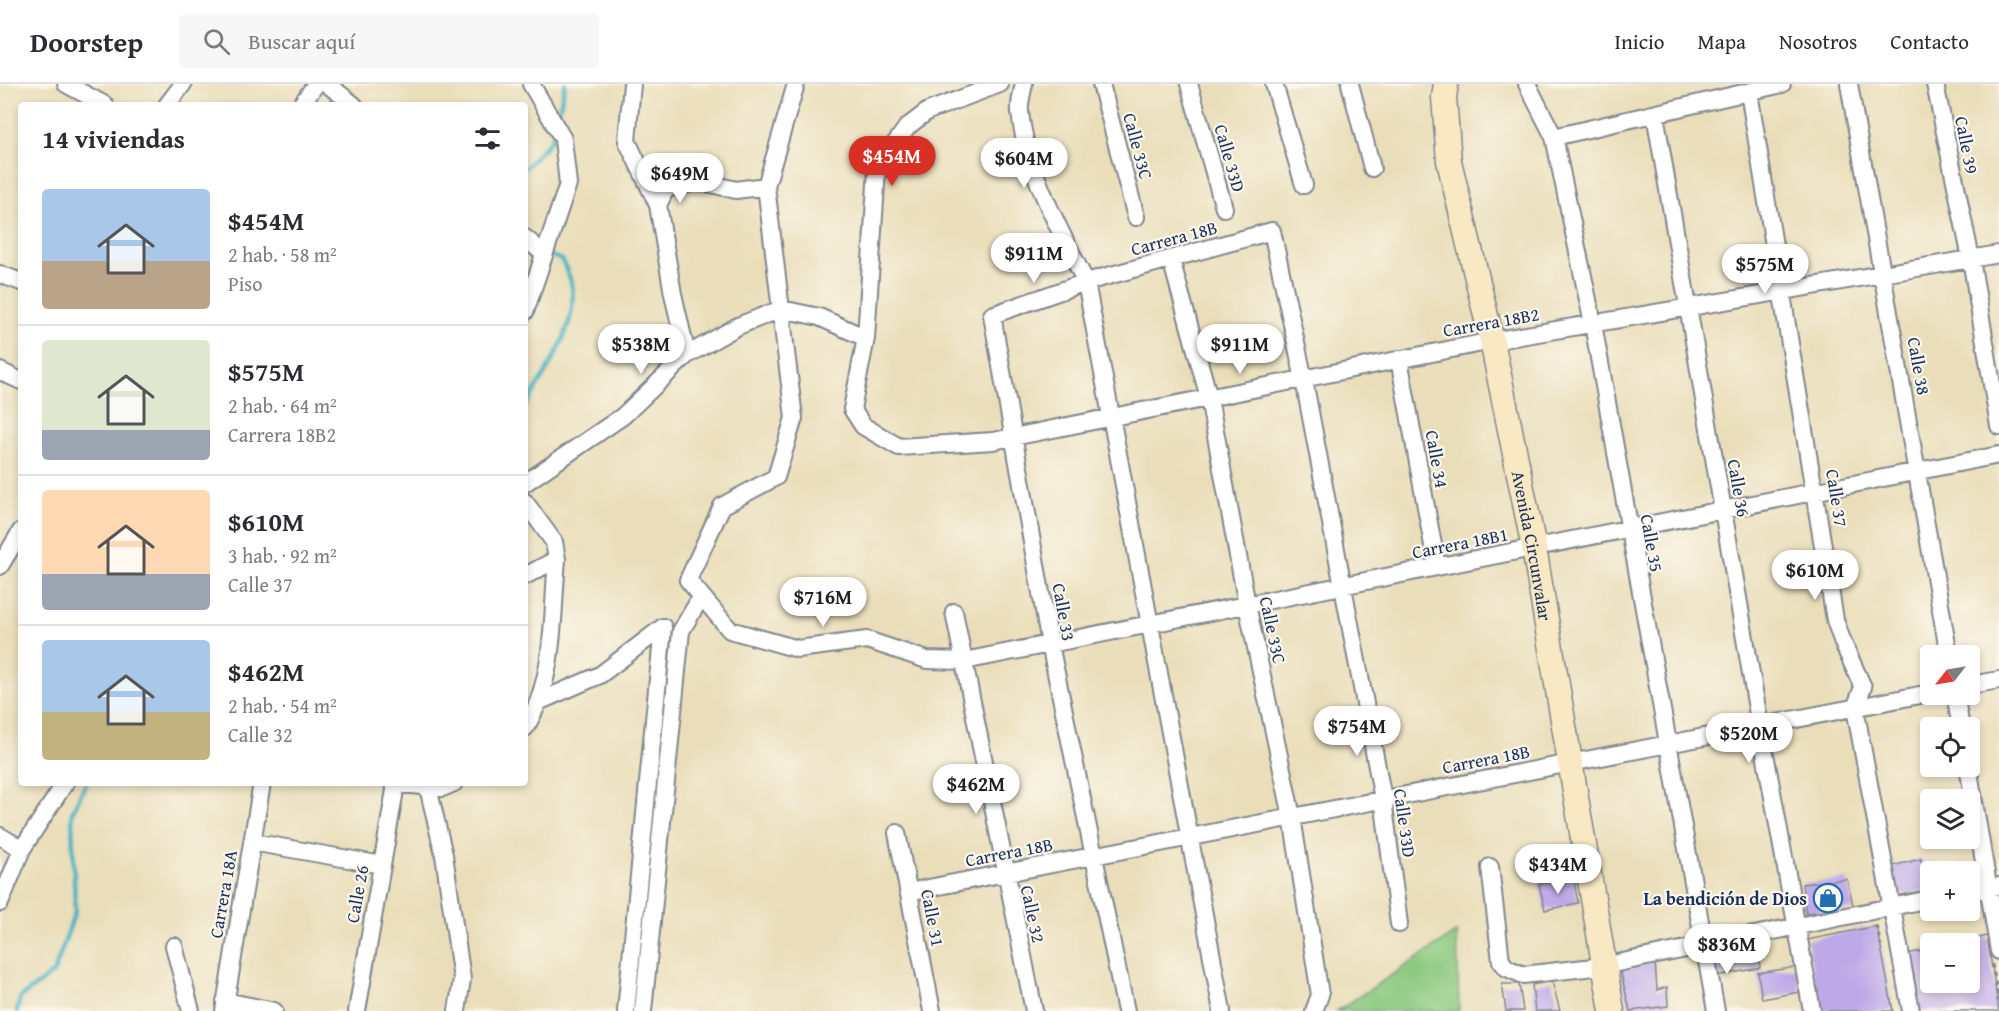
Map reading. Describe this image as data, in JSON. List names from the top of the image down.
{
  "streets": {
    "main road": ["Avenida Circunvalar"],
    "street": [
      "Calle 39",
      "Calle 33C",
      "Calle 33D",
      "Carrera 18B",
      "Carrera 18B2",
      "Calle 38",
      "Calle 34",
      "Calle 36",
      "Calle 37",
      "Carrera 18B1",
      "Calle 35",
      "Calle 33",
      "Carrera 18A",
      "Calle 26",
      "Calle 32",
      "Calle 31"
    ]
  },
  "crossings": [
    ["Calle 39", "Carrera 18B2"],
    ["Calle 33C", "Carrera 18B"],
    ["Calle 33C", "Carrera 18B2"],
    ["Calle 33C", "Carrera 18B1"],
    ["Calle 33D", "Carrera 18B"],
    ["Calle 33D", "Carrera 18B1"],
    ["Carrera 18B", "Carrera 18B2"],
    ["Carrera 18B", "Calle 36"],
    ["Carrera 18B", "Calle 37"],
    ["Carrera 18B", "Calle 35"],
    ["Carrera 18B", "Avenida Circunvalar"],
    ["Carrera 18B", "Calle 33"],
    ["Carrera 18B", "Calle 32"],
    ["Carrera 18B", "Calle 31"],
    ["Carrera 18B2", "Calle 38"],
    ["Carrera 18B2", "Calle 34"],
    ["Carrera 18B2", "Calle 36"],
    ["Carrera 18B2", "Calle 37"],
    ["Carrera 18B2", "Calle 35"],
    ["Carrera 18B2", "Avenida Circunvalar"],
    ["Carrera 18B2", "Calle 33"],
    ["Calle 38", "Carrera 18B1"],
    ["Calle 34", "Carrera 18B1"],
    ["Calle 36", "Carrera 18B1"],
    ["Calle 37", "Carrera 18B1"],
    ["Carrera 18B1", "Calle 35"],
    ["Carrera 18B1", "Avenida Circunvalar"],
    ["Carrera 18B1", "Calle 33"],
    ["Carrera 18B1", "Calle 32"]
  ],
  "places": {
    "shop": ["La bendición de Dios"]
  },
  "north": "bottom left",
  "page": {
    "header": "Doorstep",
    "search": "Buscar aquí",
    "nav": [
      "Inicio",
      "Mapa",
      "Nosotros",
      "Contacto"
    ],
    "heading": "14 viviendas",
    "price": [
      "$454M",
      "$604M",
      "$649M",
      "$911M",
      "$575M",
      "$538M",
      "$911M",
      "$610M",
      "$716M",
      "$754M",
      "$520M",
      "$462M",
      "$434M",
      "$836M"
    ],
    "list": [
      {
        "name": "$454M",
        "note": "2 hab. · 58 m² · Piso"
      },
      {
        "name": "$575M",
        "note": "2 hab. · 64 m² · Carrera 18B2"
      },
      {
        "name": "$610M",
        "note": "3 hab. · 92 m² · Calle 37"
      },
      {
        "name": "$462M",
        "note": "2 hab. · 54 m² · Calle 32"
      }
    ],
    "map_buttons": ["+", "−"]
  }
}
